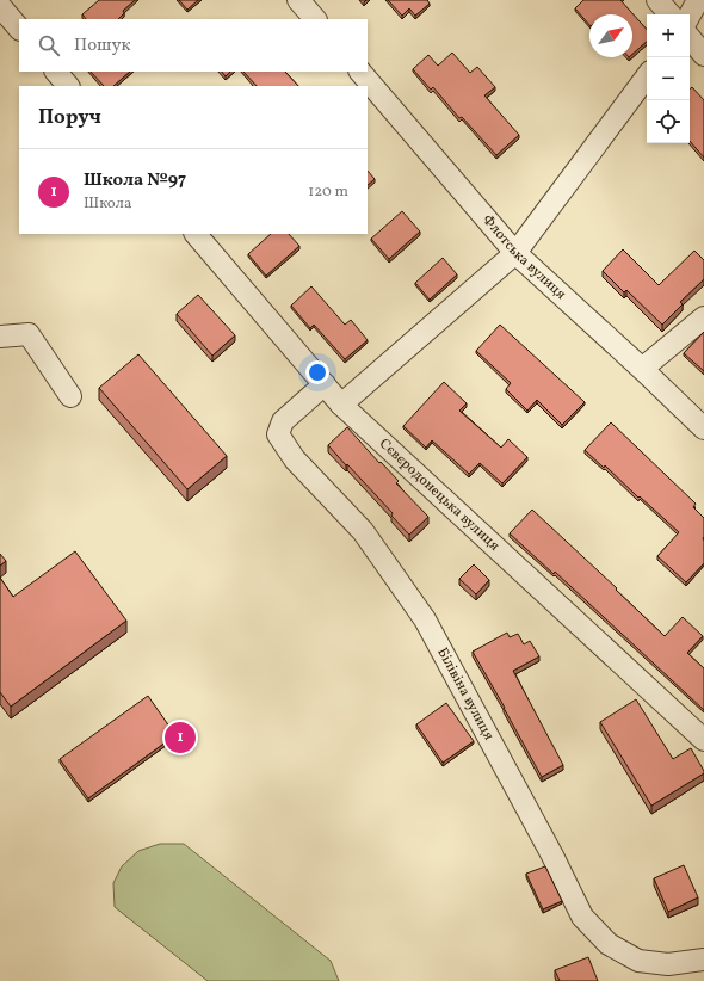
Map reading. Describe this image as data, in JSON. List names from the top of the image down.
{
  "streets": {
    "street": ["Флотська вулиця", "Сєвєродонецька вулиця", "Білівіна вулиця"]
  },
  "crossings": [
    ["Сєвєродонецька вулиця", "Білівіна вулиця"]
  ],
  "north": "top right",
  "page": {
    "map_buttons": ["+", "−"],
    "search": "Пошук",
    "heading": "Поруч",
    "list": [
      {
        "mark": "1",
        "name": "Школа №97",
        "note": "Школа",
        "value": "120 m"
      }
    ],
    "pins": "1"
  }
}
